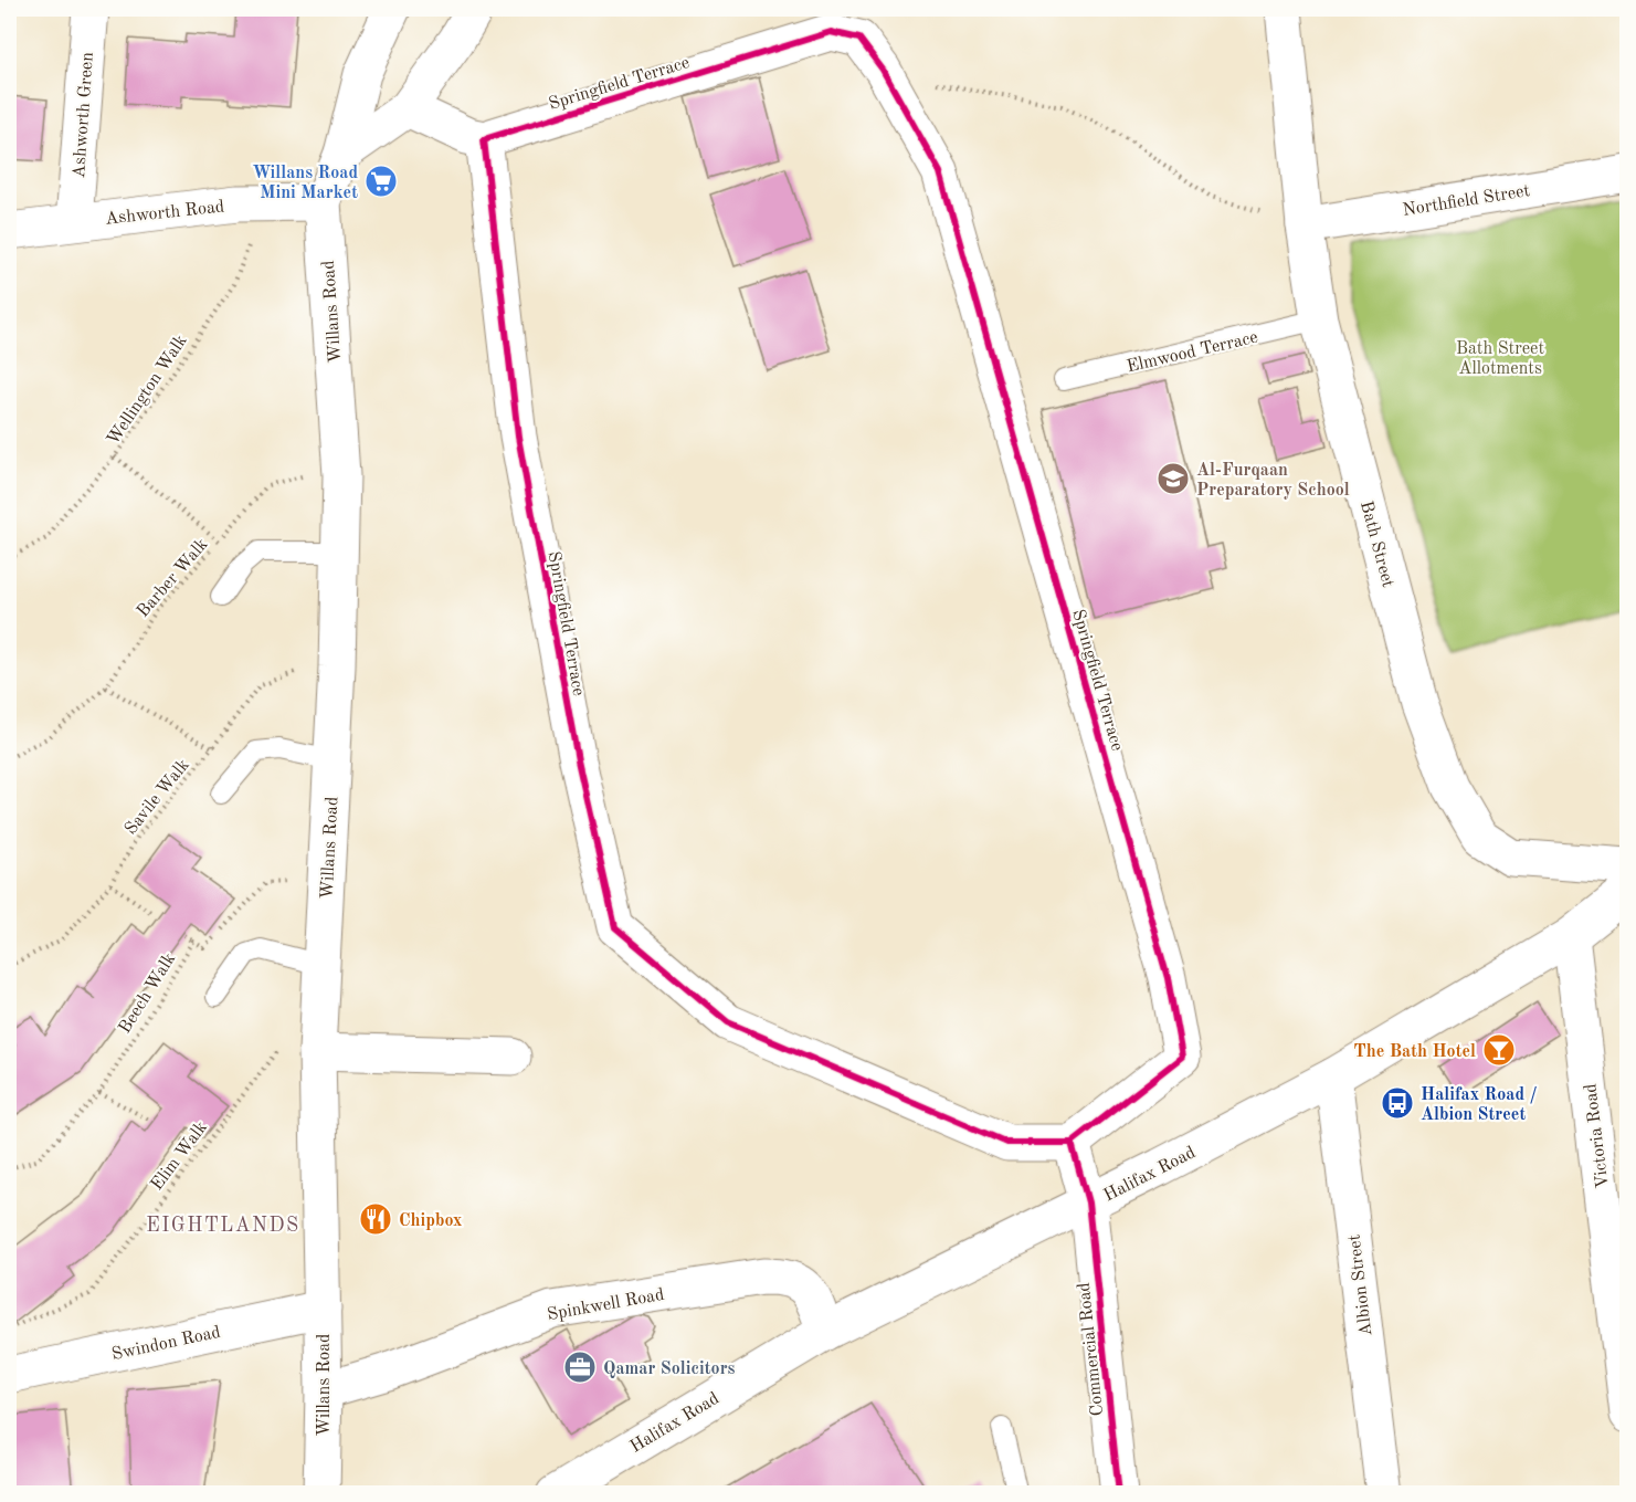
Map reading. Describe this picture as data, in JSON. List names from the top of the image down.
{
  "streets": {
    "street": [
      "Springfield Terrace",
      "Ashworth Green",
      "Northfield Street",
      "Ashworth Road",
      "Willans Road",
      "Bath Street",
      "Victoria Road",
      "Halifax Road",
      "Albion Street",
      "Spinkwell Road",
      "Swindon Road",
      "Commercial Road"
    ],
    "lane": ["Elmwood Terrace"],
    "path": [
      "Wellington Walk",
      "Barber Walk",
      "Savile Walk",
      "Beech Walk",
      "Elim Walk"
    ]
  },
  "crossings": [
    ["Ashworth Green", "Ashworth Road"],
    ["Northfield Street", "Bath Street"],
    ["Ashworth Road", "Willans Road"],
    ["Ashworth Road", "Wellington Walk"],
    ["Willans Road", "Barber Walk"],
    ["Willans Road", "Savile Walk"],
    ["Willans Road", "Beech Walk"],
    ["Willans Road", "Spinkwell Road"],
    ["Willans Road", "Swindon Road"],
    ["Elmwood Terrace", "Bath Street"],
    ["Victoria Road", "Halifax Road"],
    ["Halifax Road", "Albion Street"],
    ["Halifax Road", "Spinkwell Road"],
    ["Halifax Road", "Commercial Road"]
  ],
  "districts": ["EIGHTLANDS"],
  "parks": ["Bath Street Allotments"],
  "places": {
    "supermarket": ["Willans Road Mini Market"],
    "school or university": ["Al-Furqaan Preparatory School"],
    "bar": ["The Bath Hotel"],
    "bus stop": ["Halifax Road / Albion Street"],
    "restaurant": ["Chipbox"],
    "office": ["Qamar Solicitors"]
  }
}
